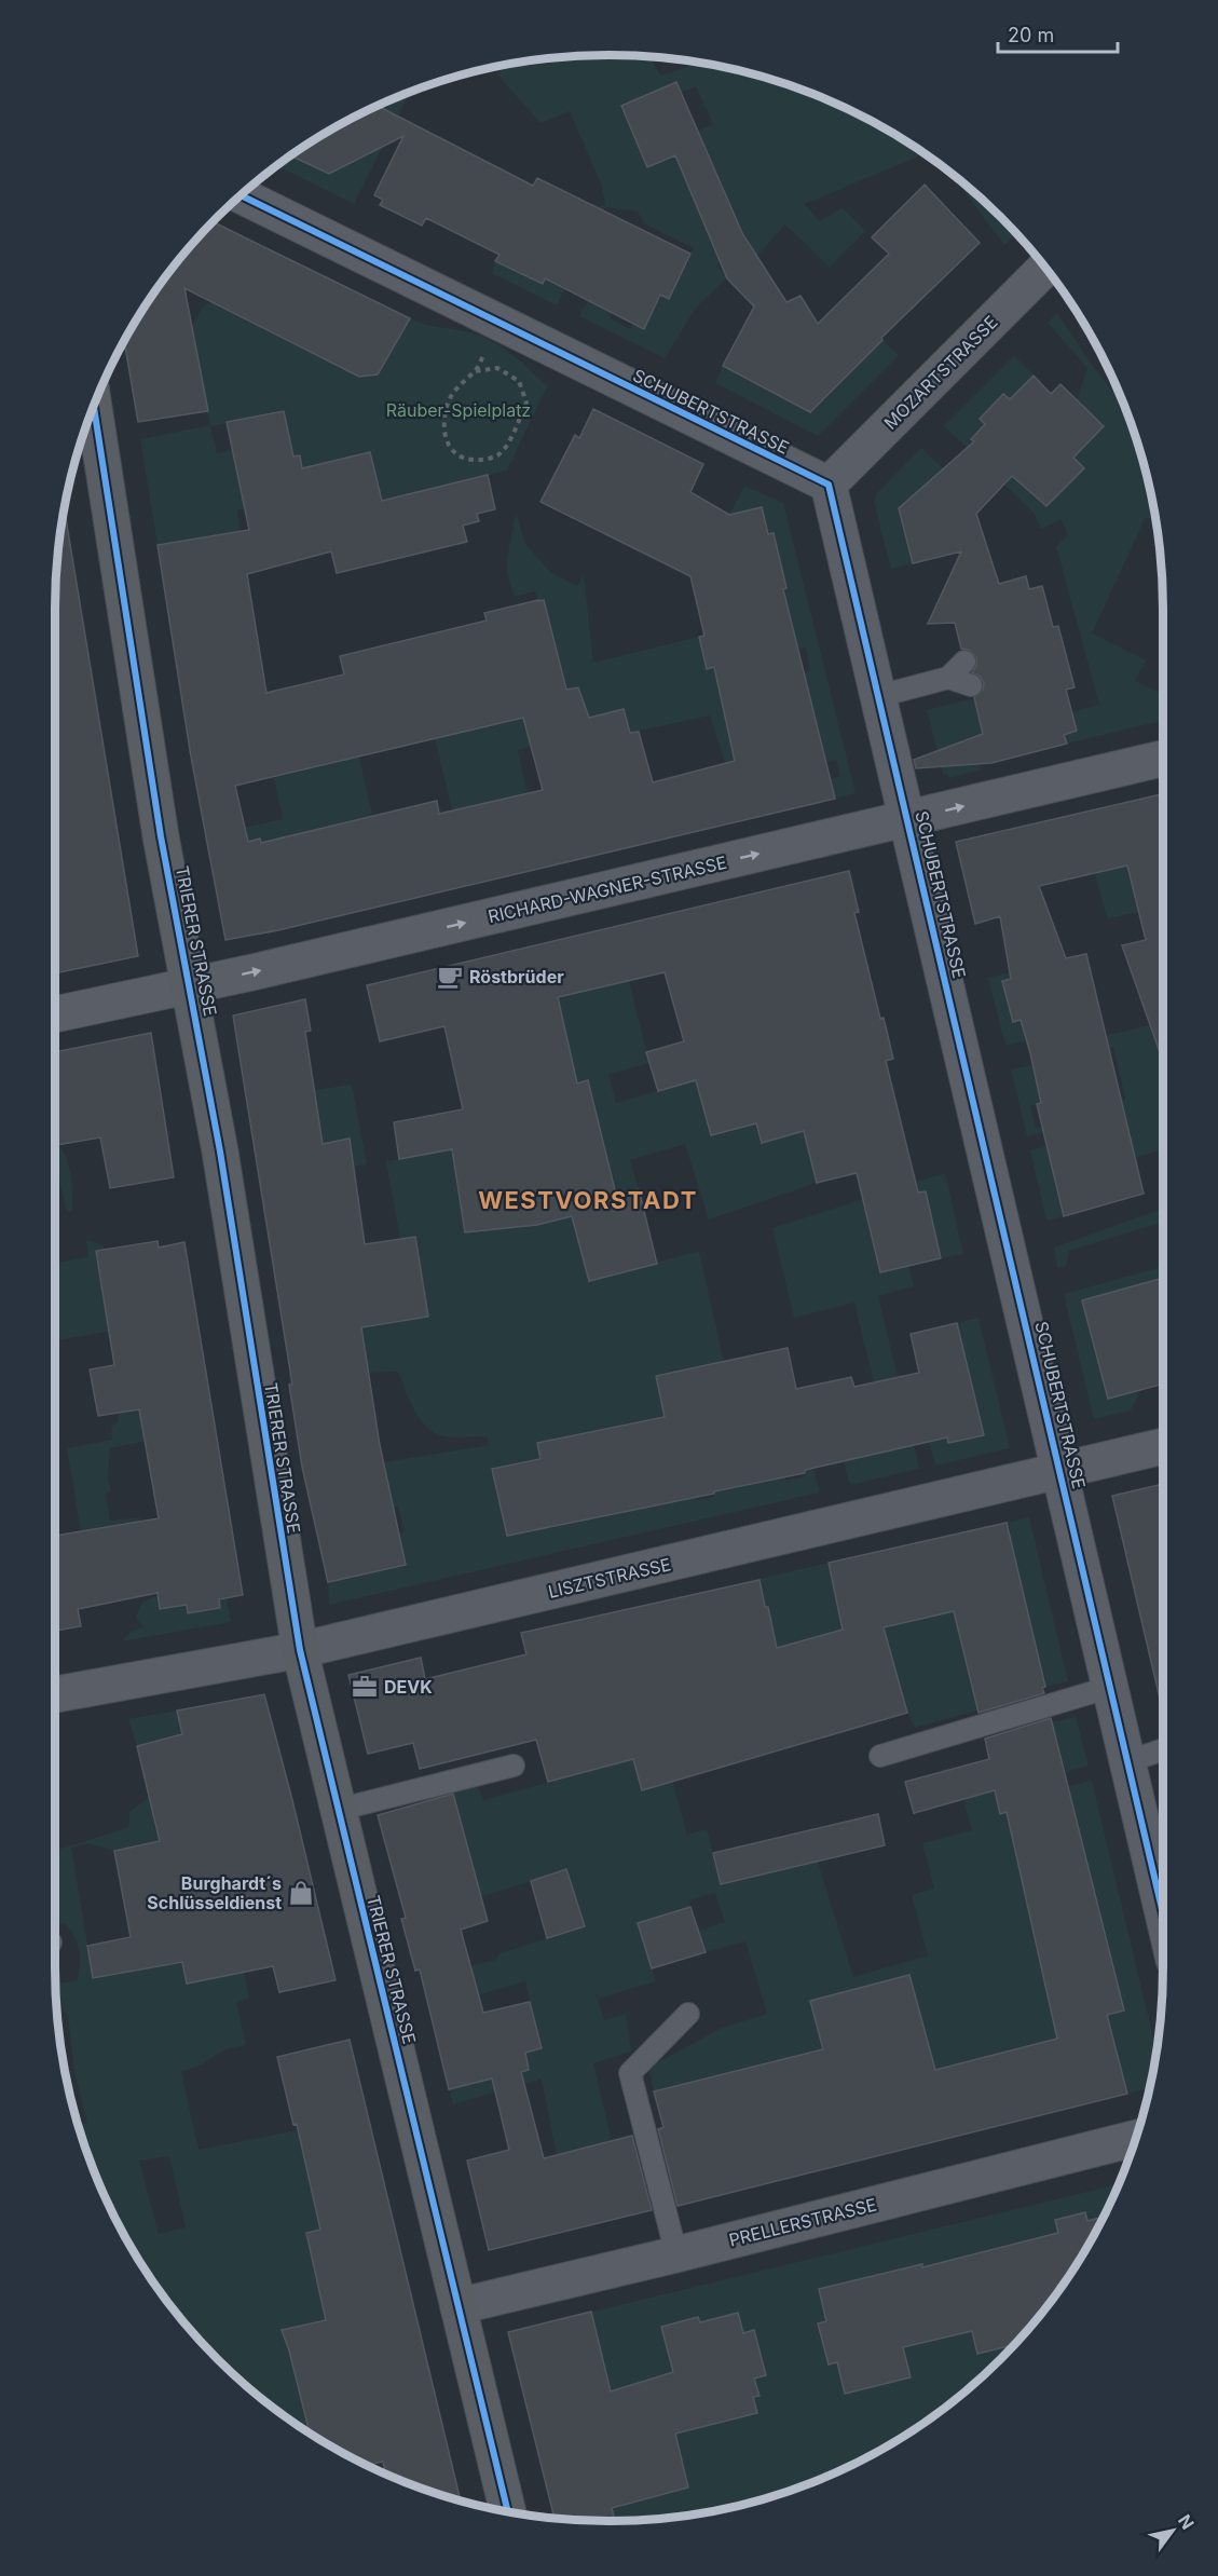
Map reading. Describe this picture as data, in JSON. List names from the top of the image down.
{
  "streets": {
    "street": [
      "MOZARTSTRASSE",
      "SCHUBERTSTRASSE",
      "RICHARD-WAGNER-STRASSE",
      "TRIERER STRASSE",
      "LISZTSTRASSE",
      "PRELLERSTRASSE"
    ]
  },
  "crossings": [
    ["MOZARTSTRASSE", "SCHUBERTSTRASSE"],
    ["SCHUBERTSTRASSE", "RICHARD-WAGNER-STRASSE"],
    ["SCHUBERTSTRASSE", "LISZTSTRASSE"],
    ["RICHARD-WAGNER-STRASSE", "TRIERER STRASSE"],
    ["TRIERER STRASSE", "LISZTSTRASSE"],
    ["TRIERER STRASSE", "PRELLERSTRASSE"]
  ],
  "one_way": ["RICHARD-WAGNER-STRASSE"],
  "districts": ["WESTVORSTADT"],
  "parks": ["Räuber-Spielplatz"],
  "places": {
    "cafe": ["Röstbrüder"],
    "office": ["DEVK"],
    "shop": ["Burghardt´s Schlüsseldienst"]
  },
  "scale_bar": "20 m",
  "north": "top right"
}
